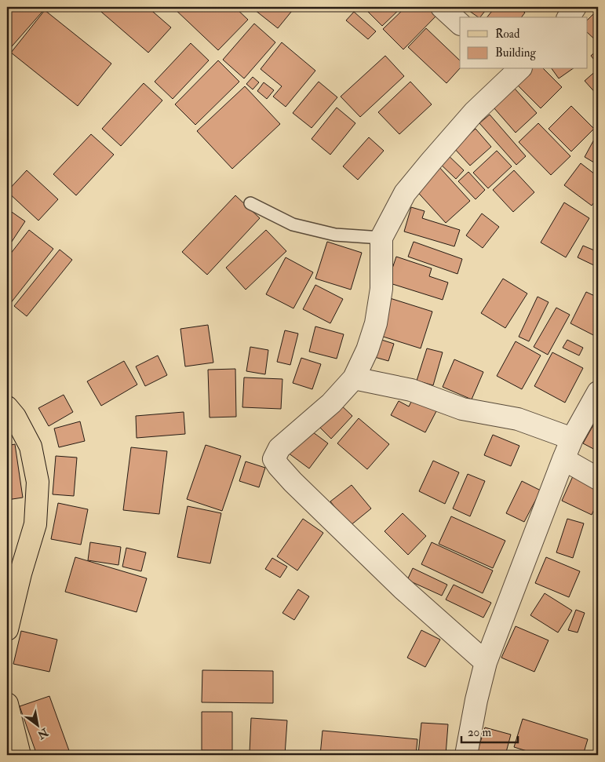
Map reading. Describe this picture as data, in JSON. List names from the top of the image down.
{
  "legend": ["Road", "Building"],
  "scale_bar": "20 m",
  "north": "bottom right"
}
